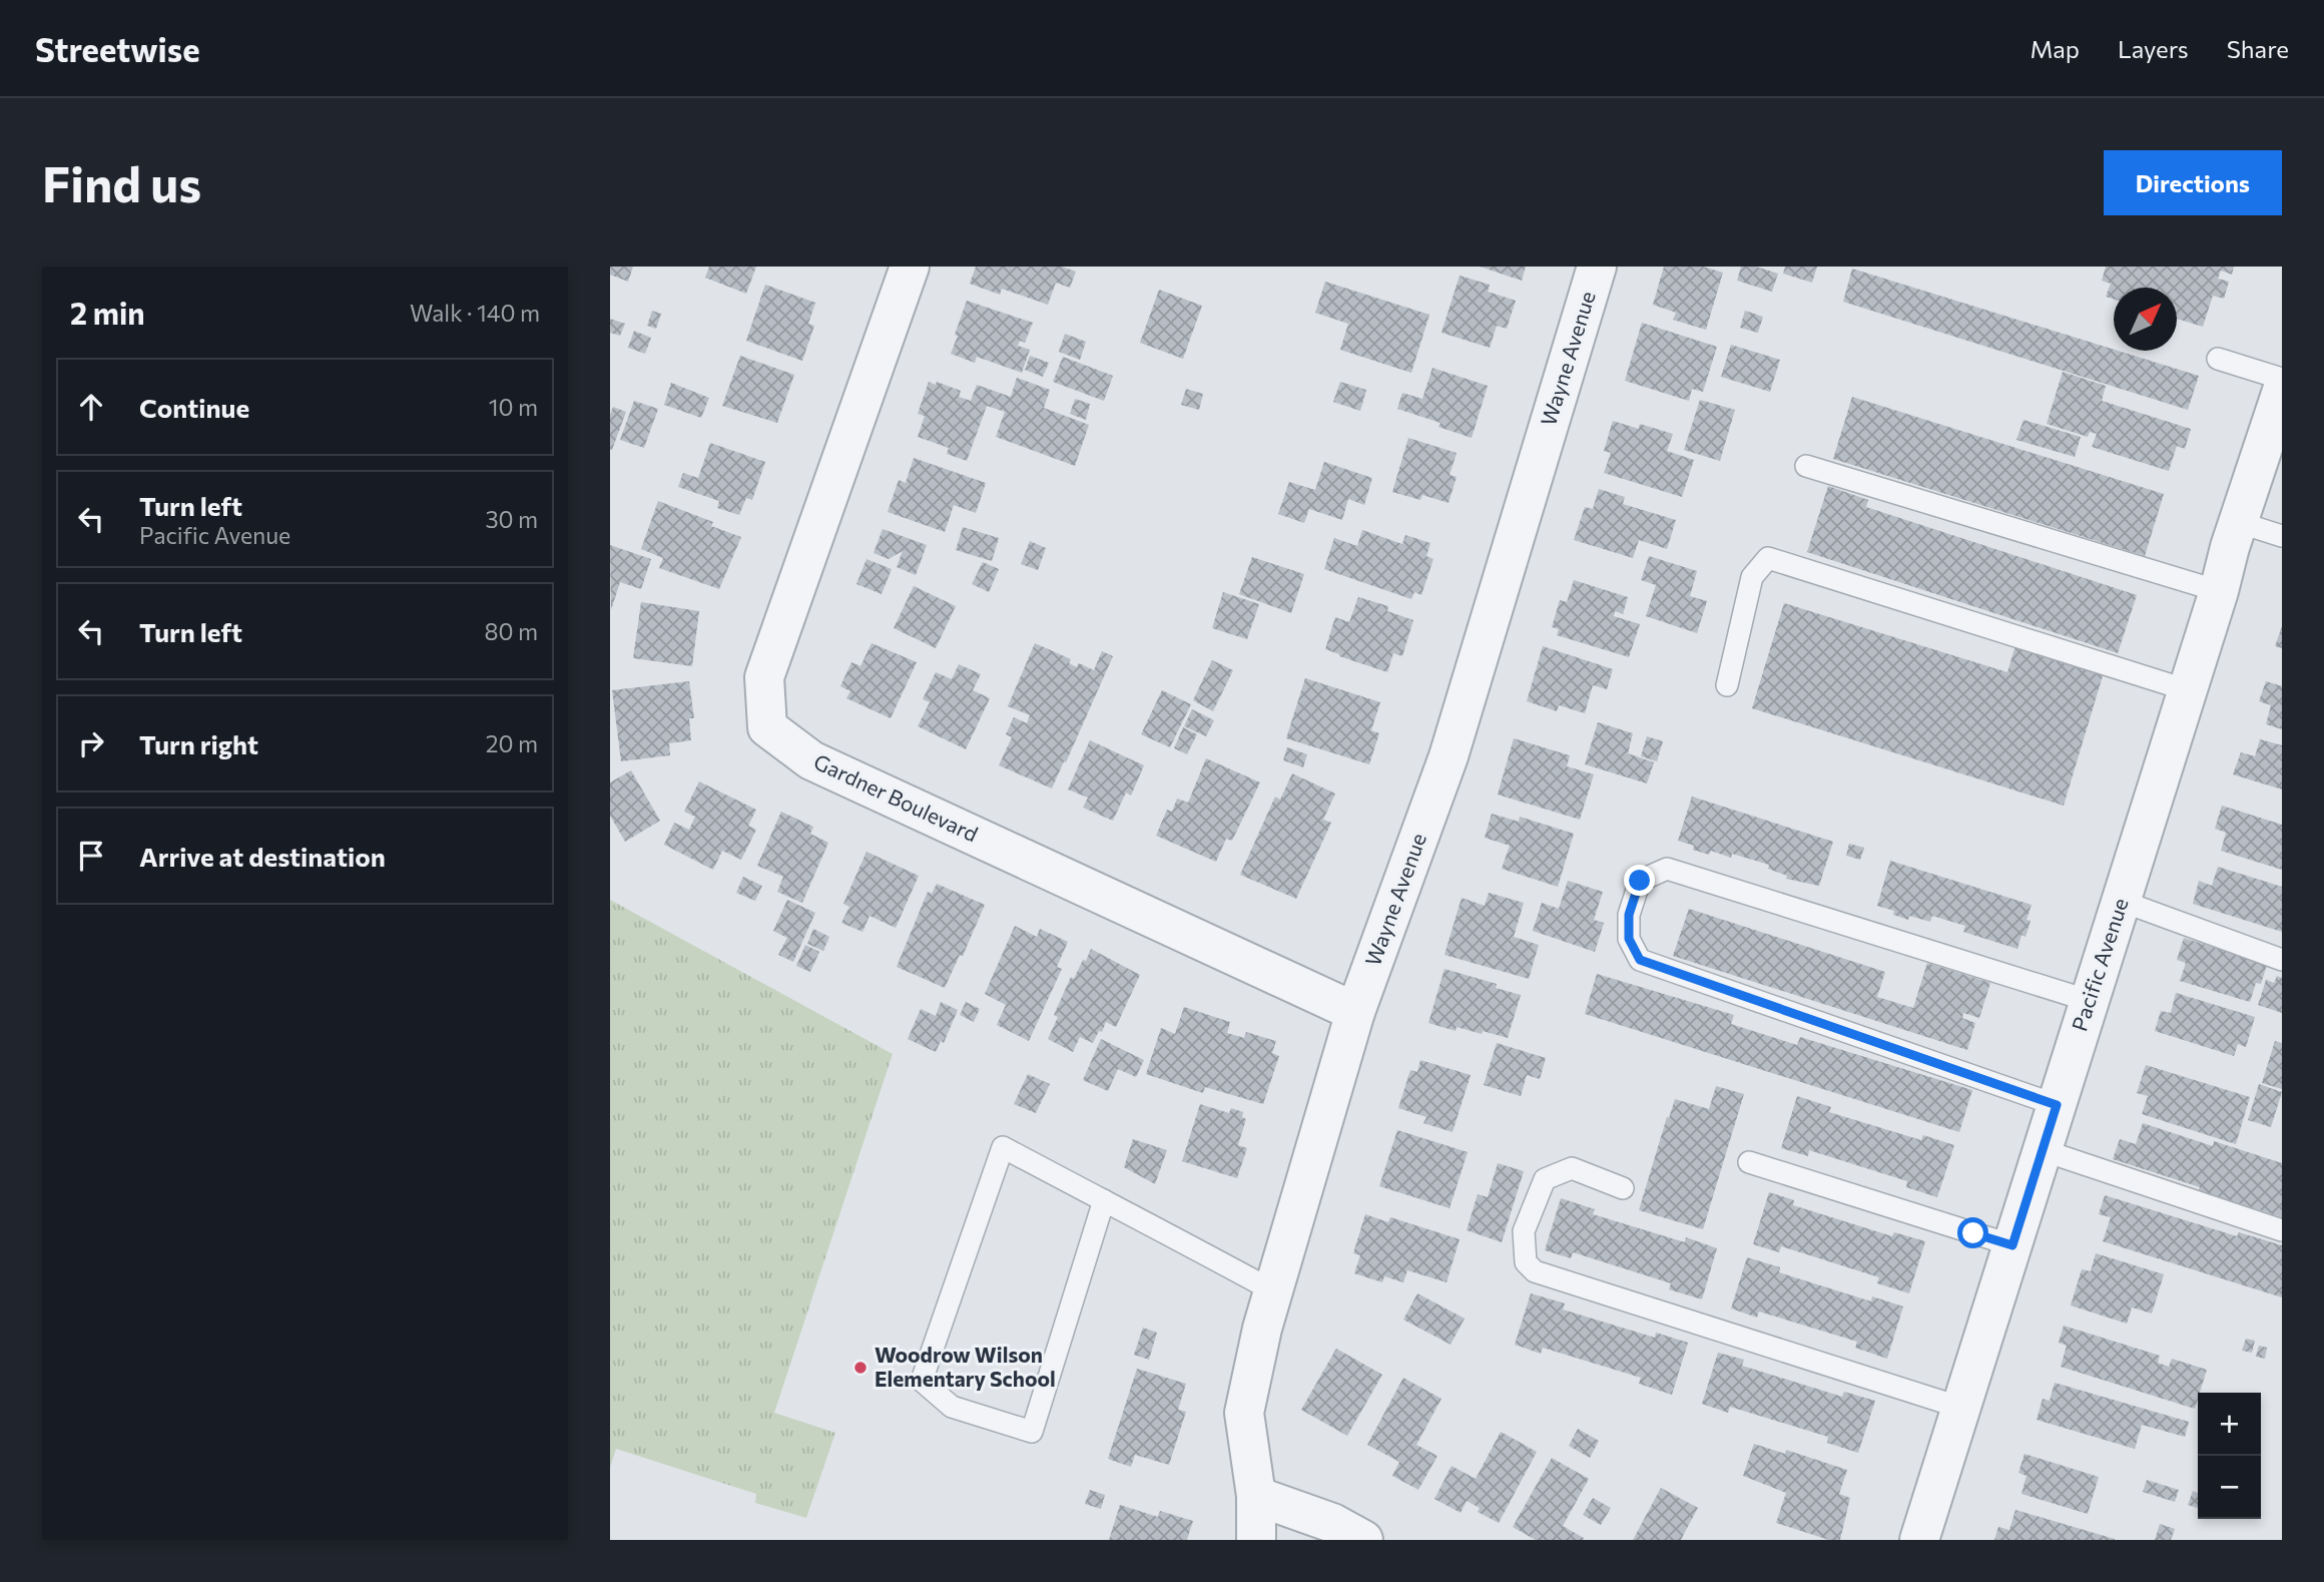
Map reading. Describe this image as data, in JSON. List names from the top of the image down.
{
  "streets": {
    "street": ["Wayne Avenue", "Gardner Boulevard", "Pacific Avenue"]
  },
  "crossings": [
    ["Wayne Avenue", "Gardner Boulevard"]
  ],
  "places": ["Woodrow Wilson Elementary School"],
  "north": "top right",
  "page": {
    "header": "Streetwise",
    "nav": ["Map", "Layers", "Share"],
    "buttons": "Directions",
    "title": "Find us",
    "heading": ["2 min", "Walk · 140 m"],
    "list": [
      ["Continue", "10 m"],
      ["Turn left", "Pacific Avenue", "30 m"],
      ["Turn left", "80 m"],
      ["Turn right", "20 m"],
      "Arrive at destination"
    ],
    "map_buttons": ["+", "−"]
  }
}
